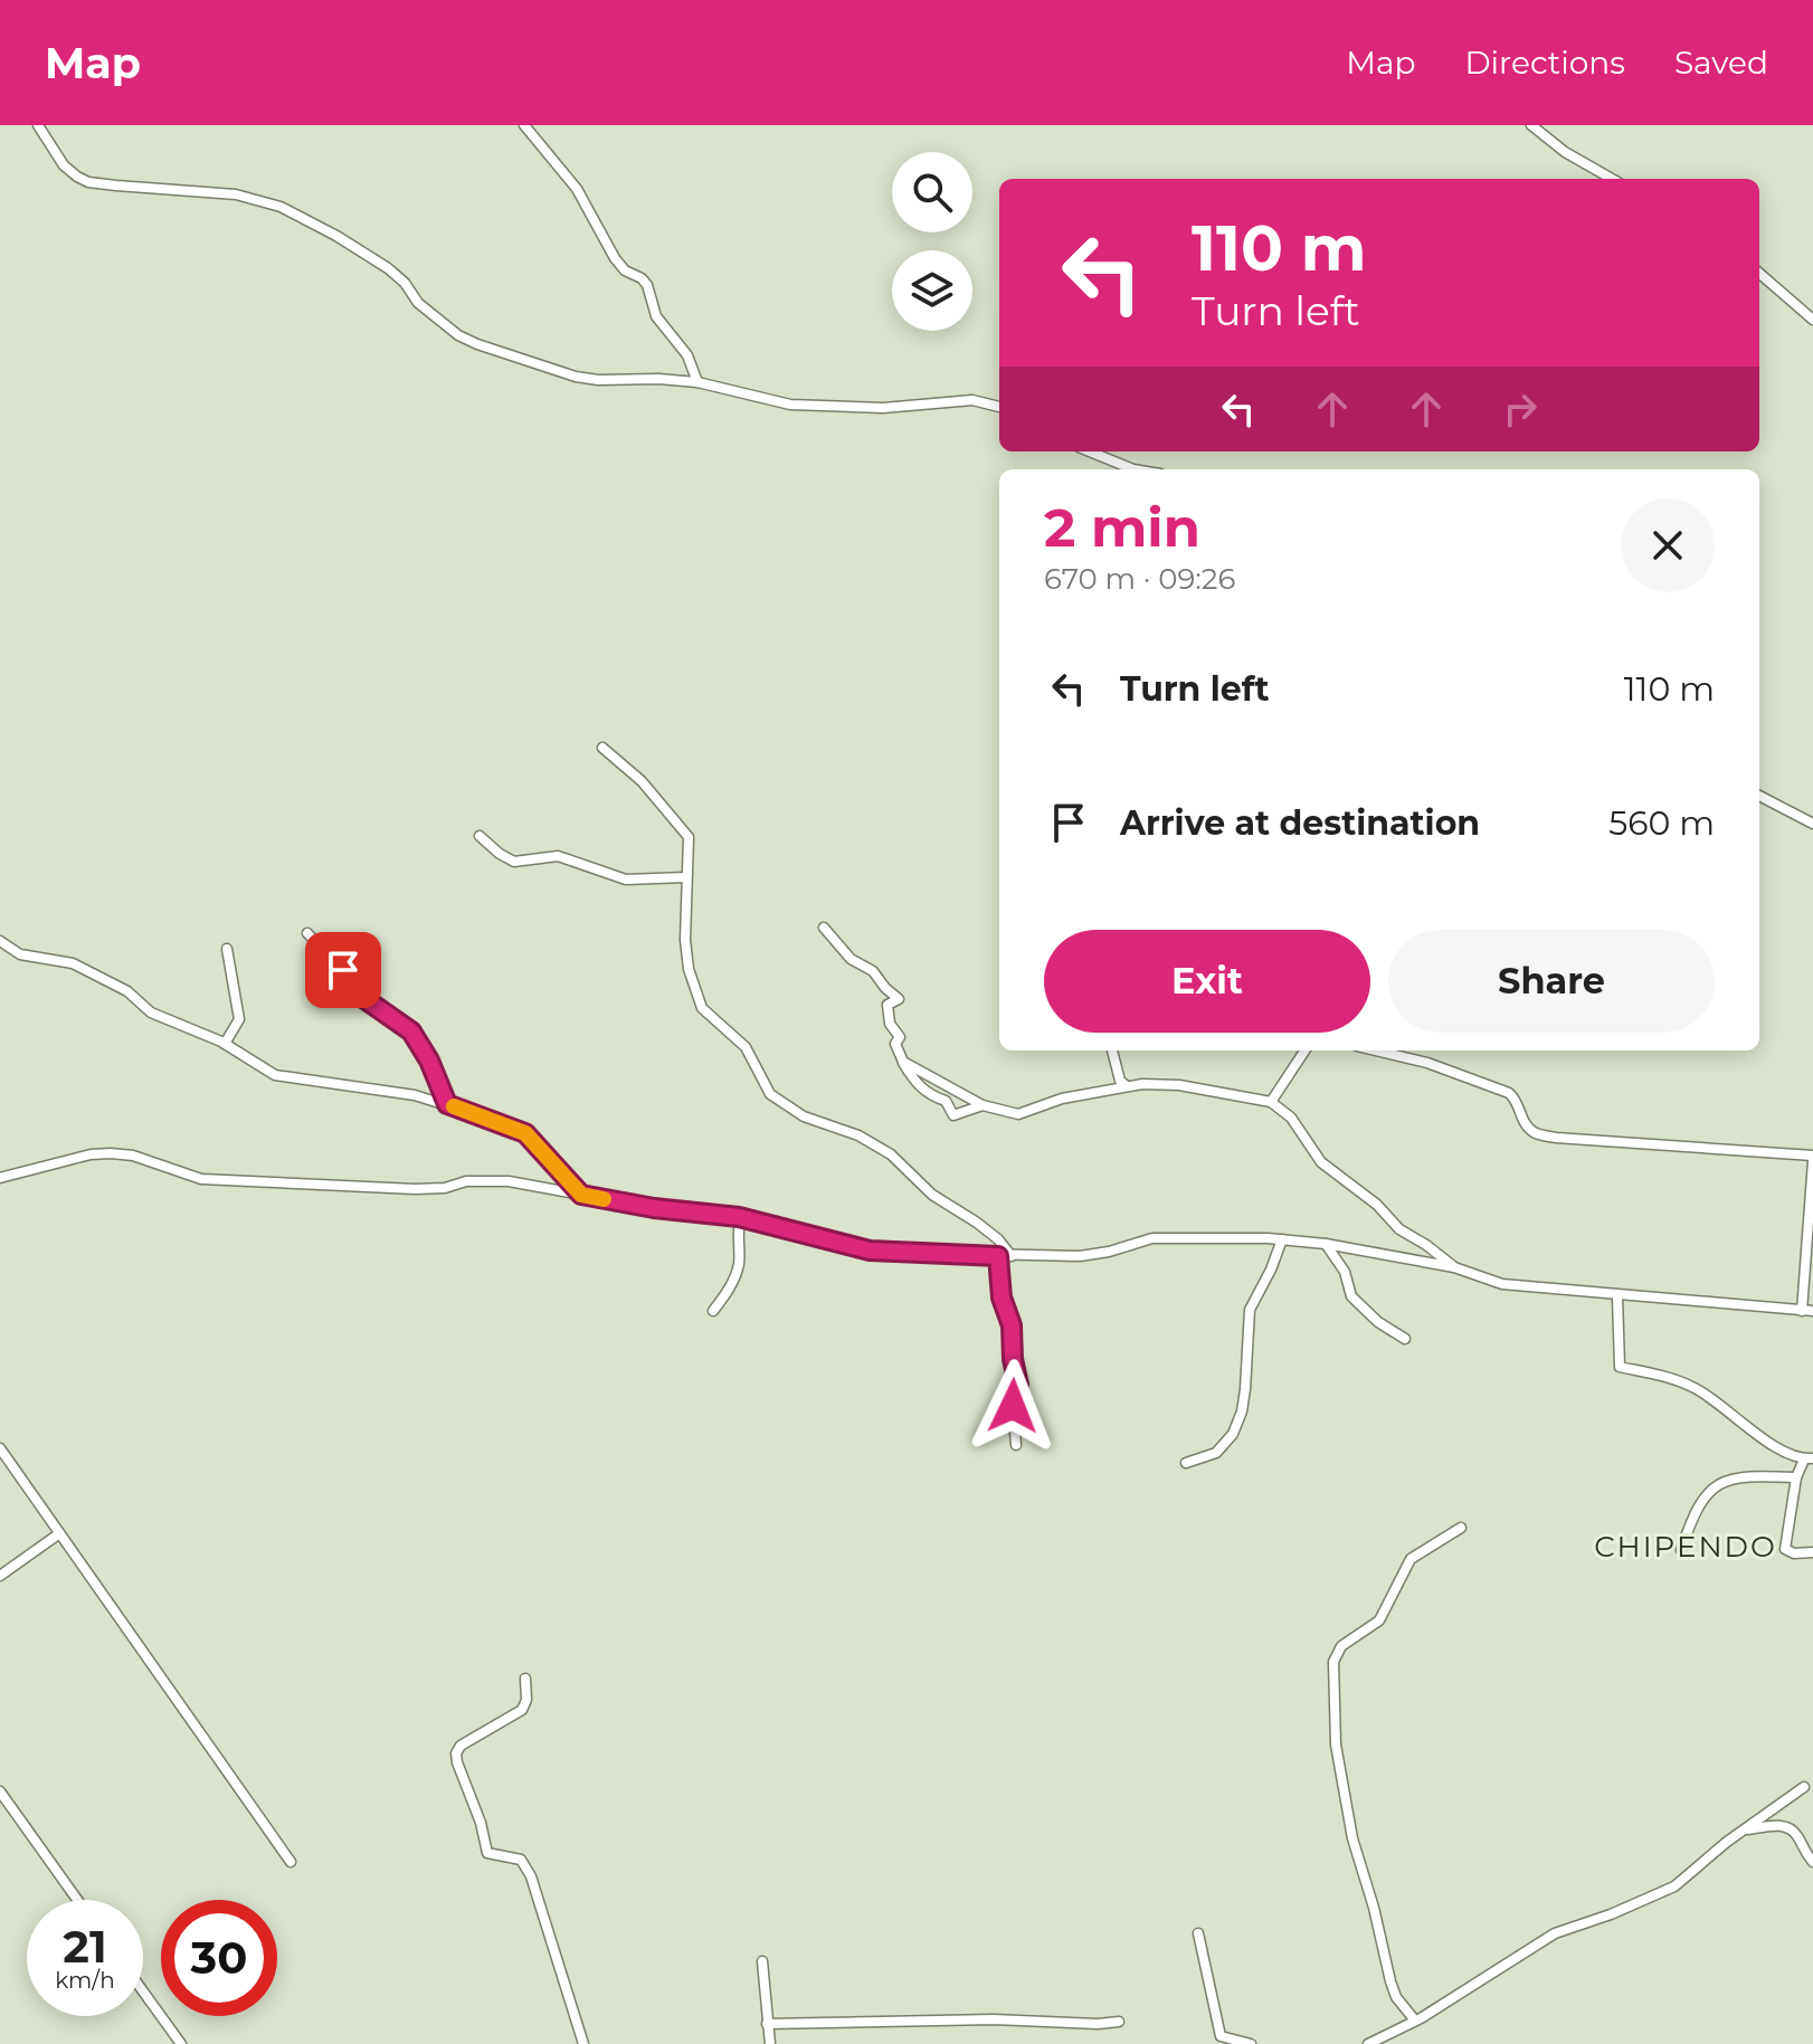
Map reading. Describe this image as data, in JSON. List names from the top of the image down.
{
  "districts": ["CHIPENDO"],
  "page": {
    "header": "Map",
    "nav": ["Map", "Directions", "Saved"],
    "turn": ["110 m", "Turn left"],
    "heading": ["2 min", "670 m · 09:26"],
    "list": [
      {
        "name": "Turn left",
        "value": "110 m"
      },
      {
        "name": "Arrive at destination",
        "value": "560 m"
      }
    ],
    "buttons": ["Exit", "Share"],
    "speed": "21 km/h",
    "limit": "30"
  }
}
